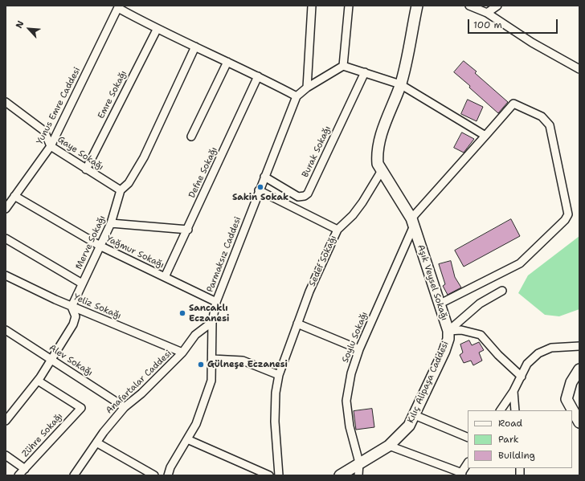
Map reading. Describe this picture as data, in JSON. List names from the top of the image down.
{
  "streets": {
    "street": [
      "Emre Sokağı",
      "Yunus Emre Caddesi",
      "Burak Sokağı",
      "Gaye Sokağı",
      "Defne Sokağı",
      "Merve Sokağı",
      "Yağmur Sokağı",
      "Parmaksız Caddesi",
      "Sedef Sokağı",
      "Aşık Veysel Sokağı",
      "Yeliz Sokağı",
      "Soylu Sokağı",
      "Alev Sokağı",
      "Anafartalar Caddesi",
      "Kılıç Alipaşa Caddesi",
      "Zühre Sokağı"
    ]
  },
  "crossings": [
    ["Emre Sokağı", "Gaye Sokağı"],
    ["Yunus Emre Caddesi", "Gaye Sokağı"],
    ["Yunus Emre Caddesi", "Yağmur Sokağı"],
    ["Burak Sokağı", "Parmaksız Caddesi"],
    ["Gaye Sokağı", "Merve Sokağı"],
    ["Defne Sokağı", "Yağmur Sokağı"],
    ["Merve Sokağı", "Yağmur Sokağı"],
    ["Merve Sokağı", "Yeliz Sokağı"],
    ["Yağmur Sokağı", "Parmaksız Caddesi"],
    ["Parmaksız Caddesi", "Anafartalar Caddesi"],
    ["Sedef Sokağı", "Aşık Veysel Sokağı"],
    ["Aşık Veysel Sokağı", "Soylu Sokağı"],
    ["Aşık Veysel Sokağı", "Kılıç Alipaşa Caddesi"],
    ["Yeliz Sokağı", "Anafartalar Caddesi"],
    ["Soylu Sokağı", "Kılıç Alipaşa Caddesi"],
    ["Alev Sokağı", "Anafartalar Caddesi"]
  ],
  "places": ["Sakin Sokak", "Sancaklı Eczanesi", "Gülneşe Eczanesi"],
  "legend": ["Road", "Park", "Building"],
  "scale_bar": "100 m",
  "north": "top left"
}
